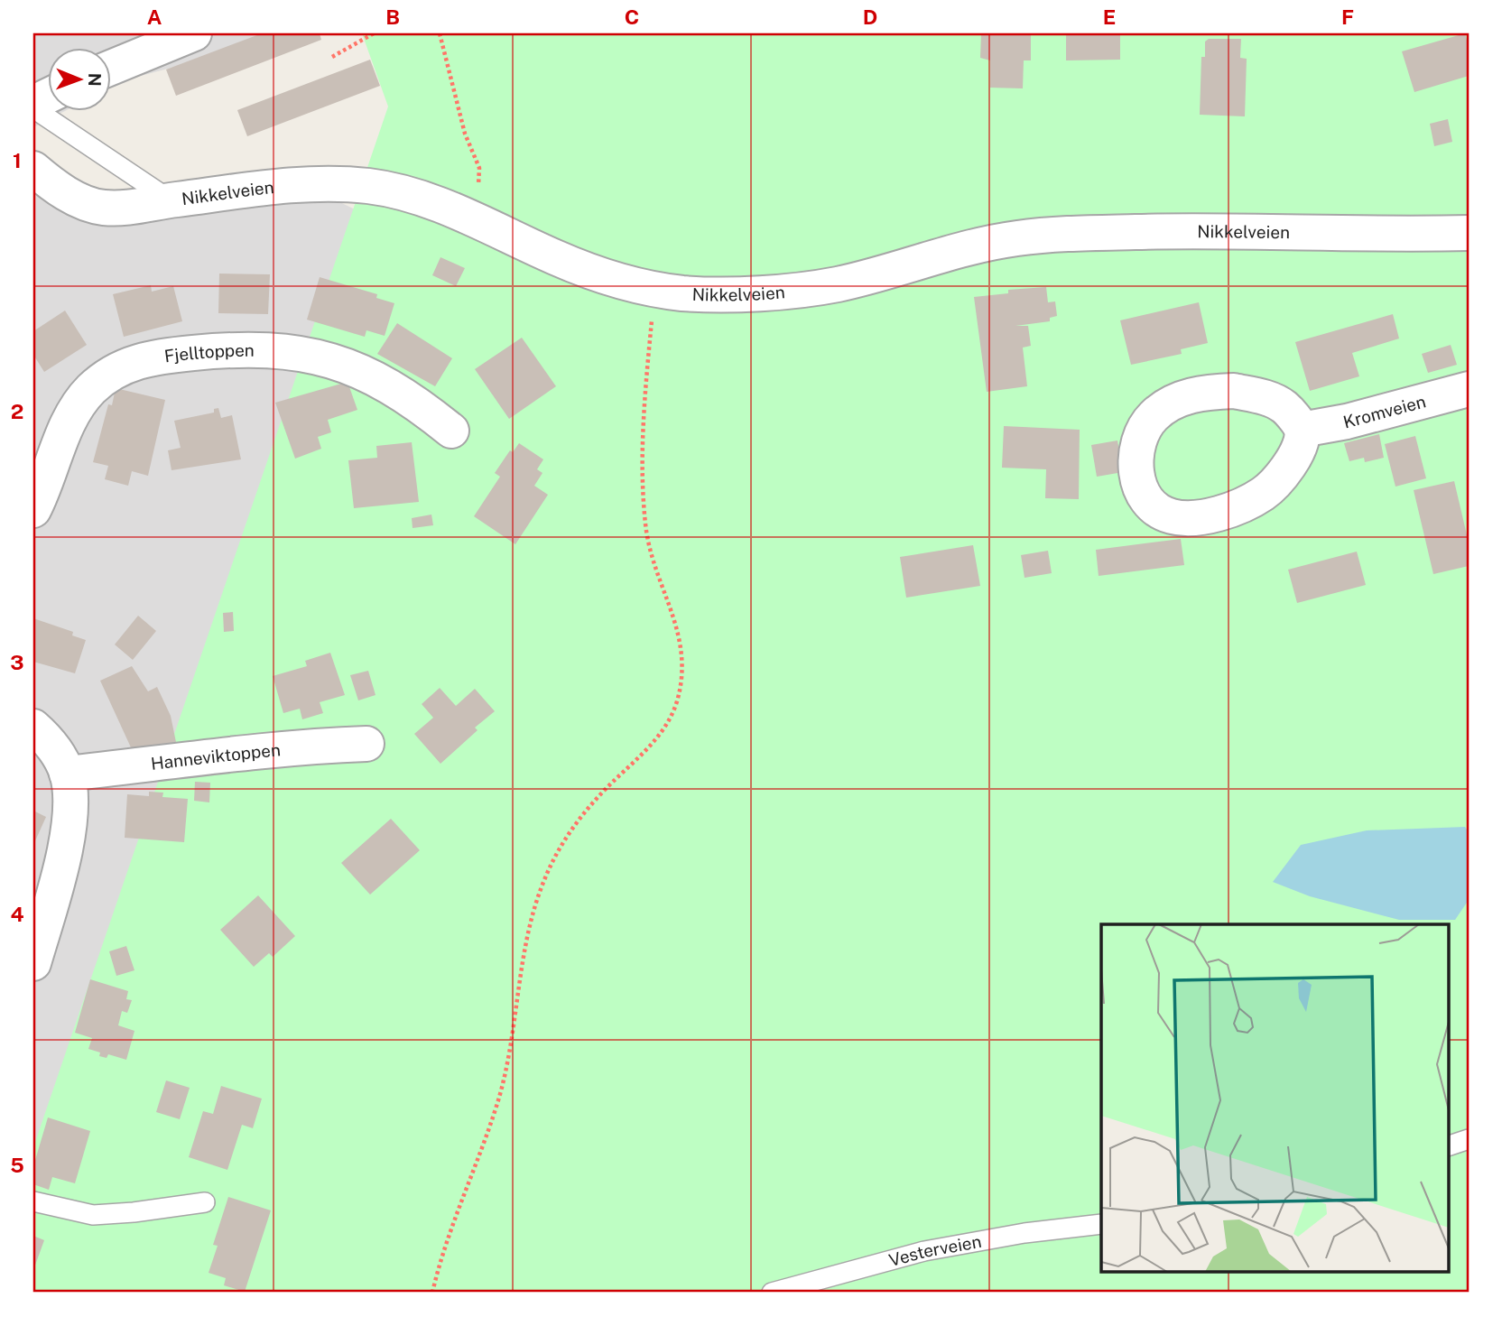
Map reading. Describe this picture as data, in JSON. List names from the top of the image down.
{
  "streets": {
    "street": [
      "Nikkelveien",
      "Fjelltoppen",
      "Kromveien",
      "Hanneviktoppen"
    ],
    "lane": ["Vesterveien"]
  },
  "north": "right",
  "grid": {
    "columns": [
      "A",
      "B",
      "C",
      "D",
      "E",
      "F"
    ],
    "rows": [
      "1",
      "2",
      "3",
      "4",
      "5"
    ]
  }
}
